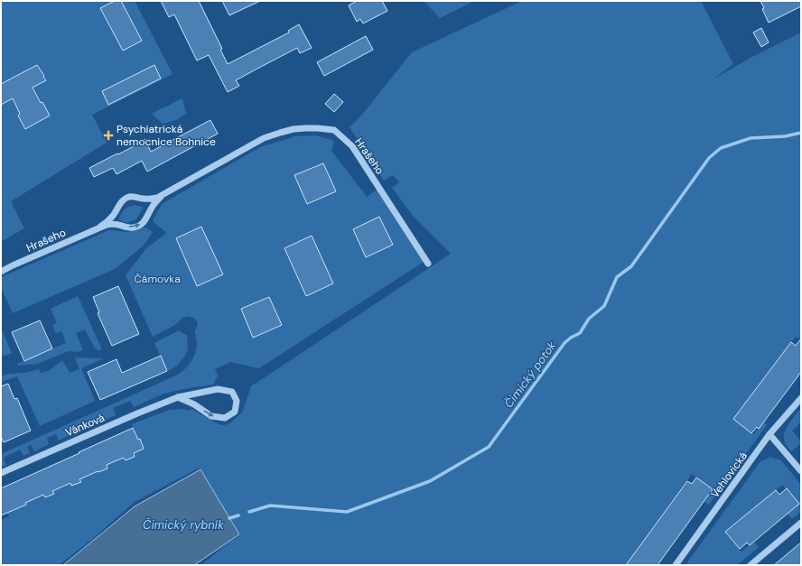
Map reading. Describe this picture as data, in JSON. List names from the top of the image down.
{
  "streets": {
    "street": ["Hrašeho", "Vánková", "Vehlovická"]
  },
  "water": ["Čimický potok", "Čimický rybník"],
  "parks": ["Čámovka"],
  "places": {
    "health": ["Psychiatrická nemocnice Bohnice"]
  }
}
